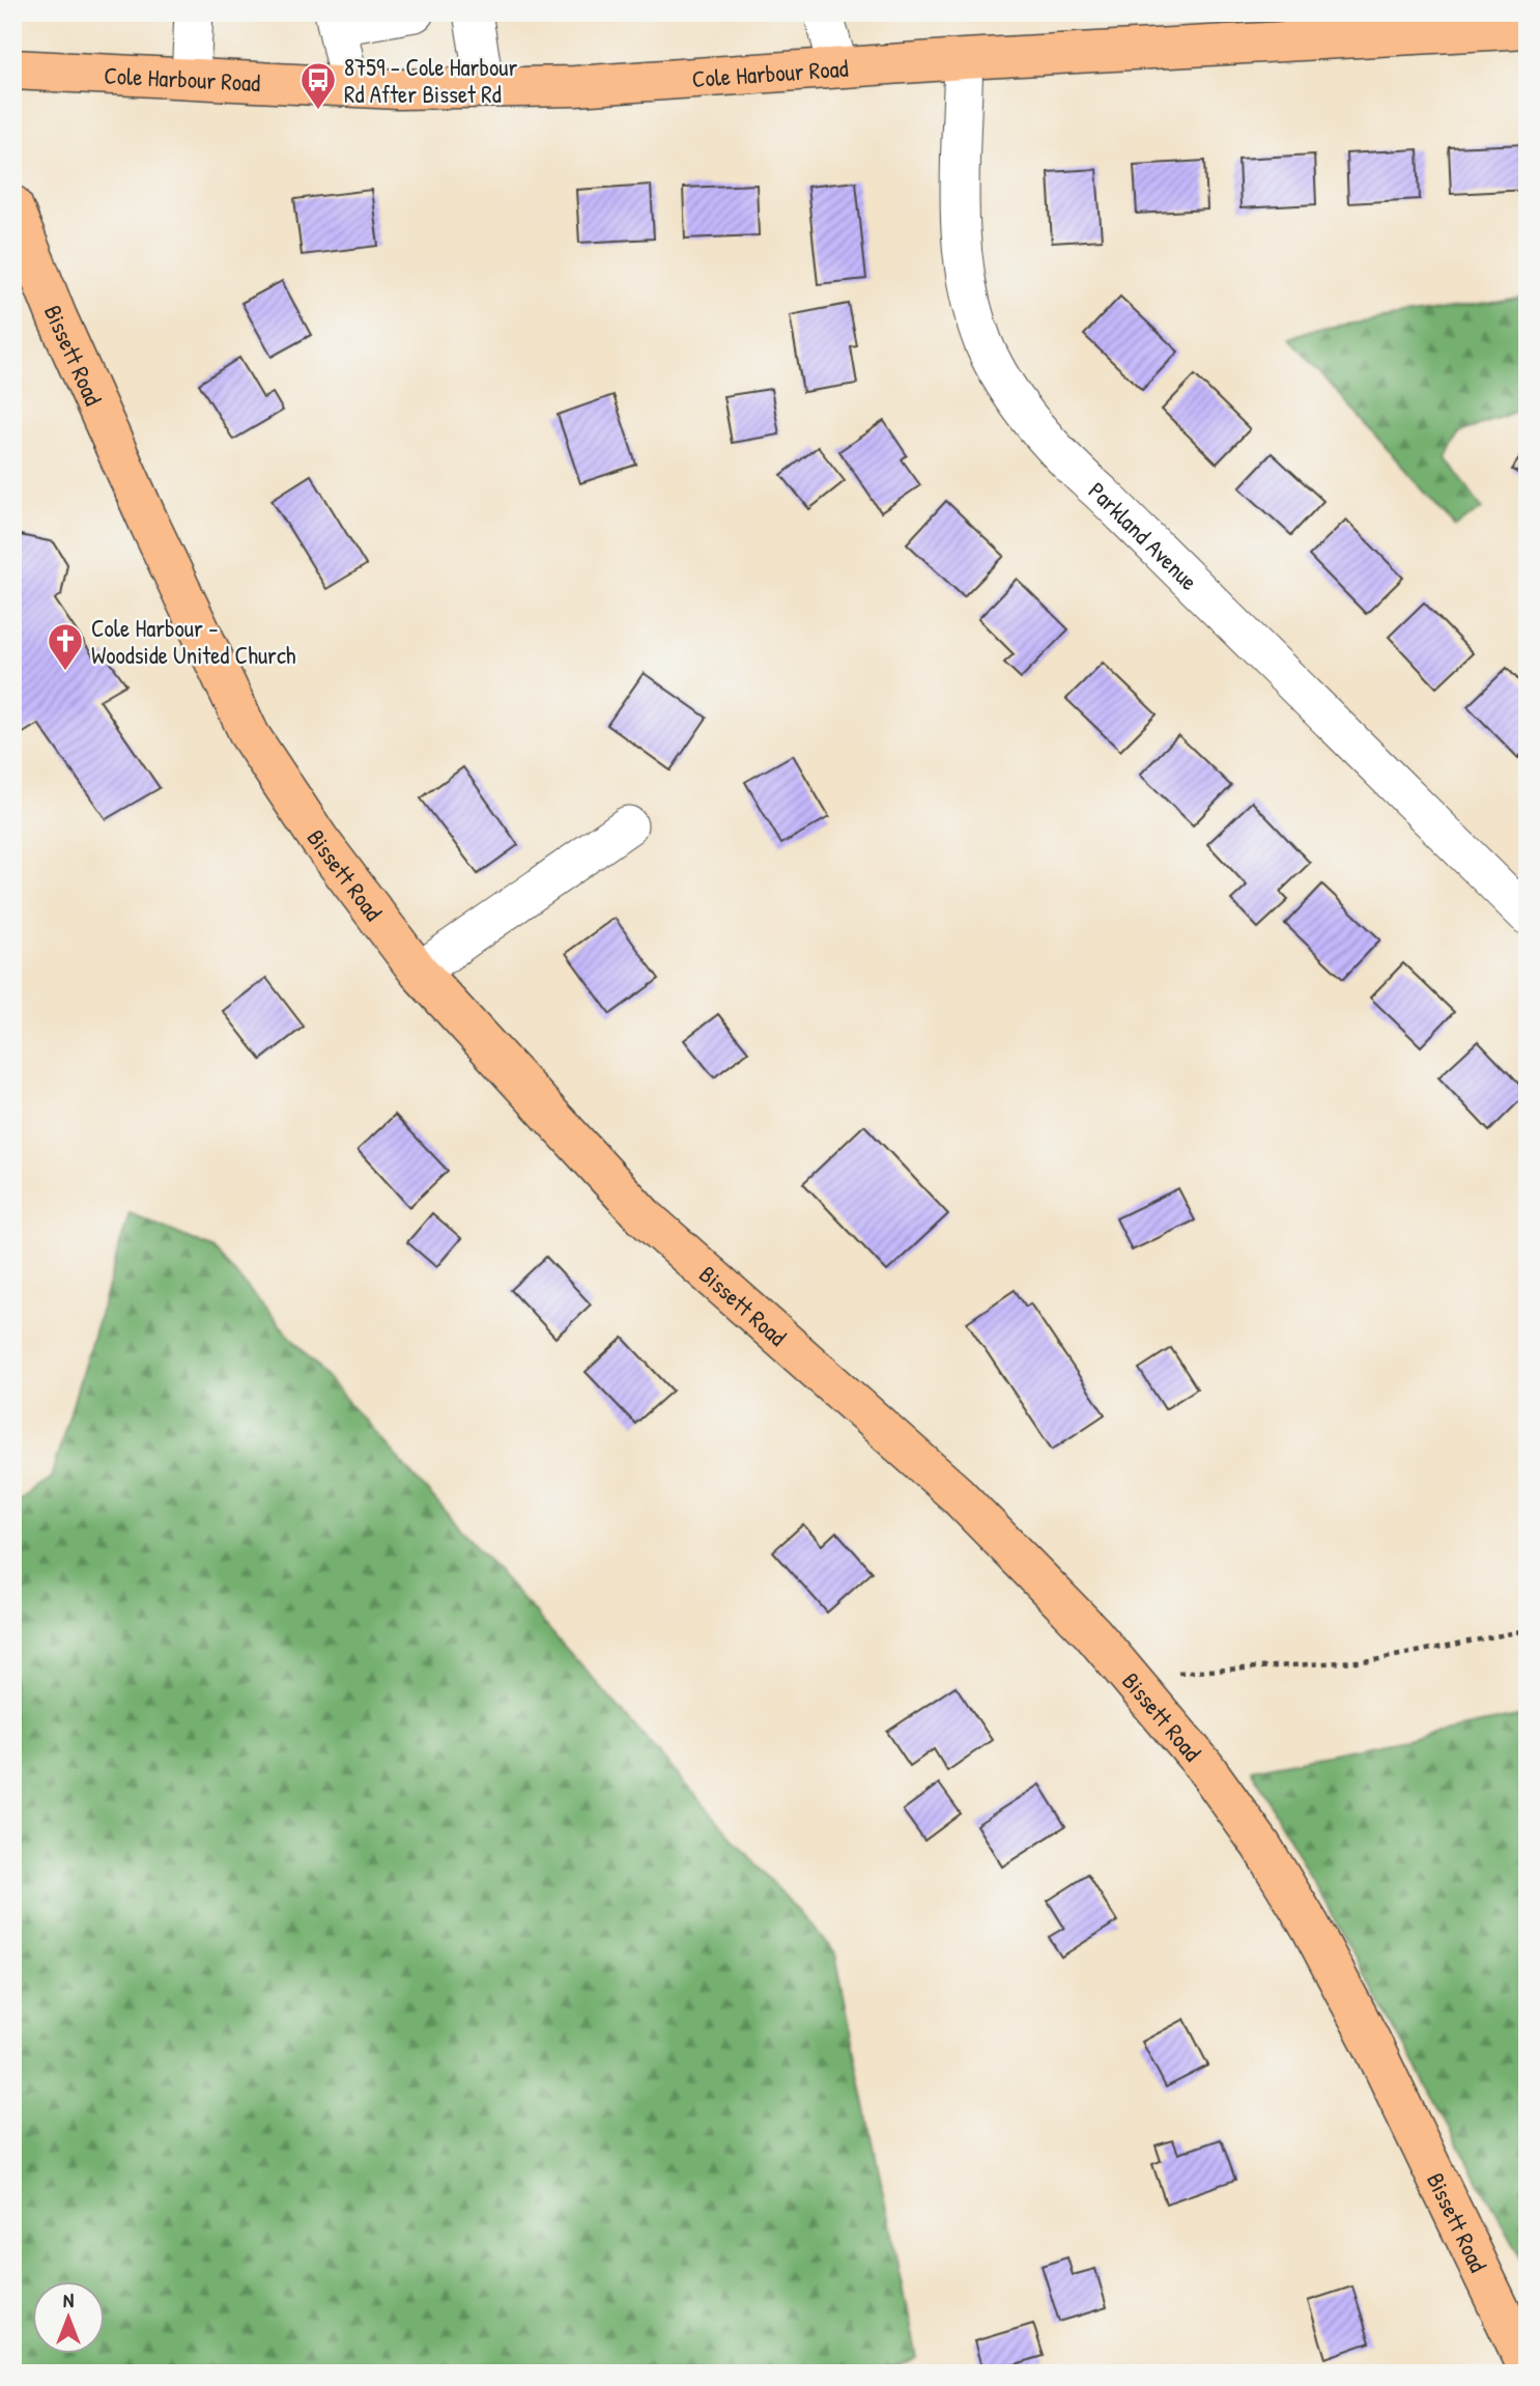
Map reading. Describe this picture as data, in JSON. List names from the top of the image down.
{
  "streets": {
    "main road": ["Cole Harbour Road", "Bissett Road"],
    "street": ["Parkland Avenue"]
  },
  "crossings": [
    ["Cole Harbour Road", "Parkland Avenue"]
  ],
  "places": {
    "bus stop": ["8759 - Cole Harbour Rd After Bisset Rd"],
    "church": ["Cole Harbour - Woodside United Church"]
  },
  "north": "top"
}
